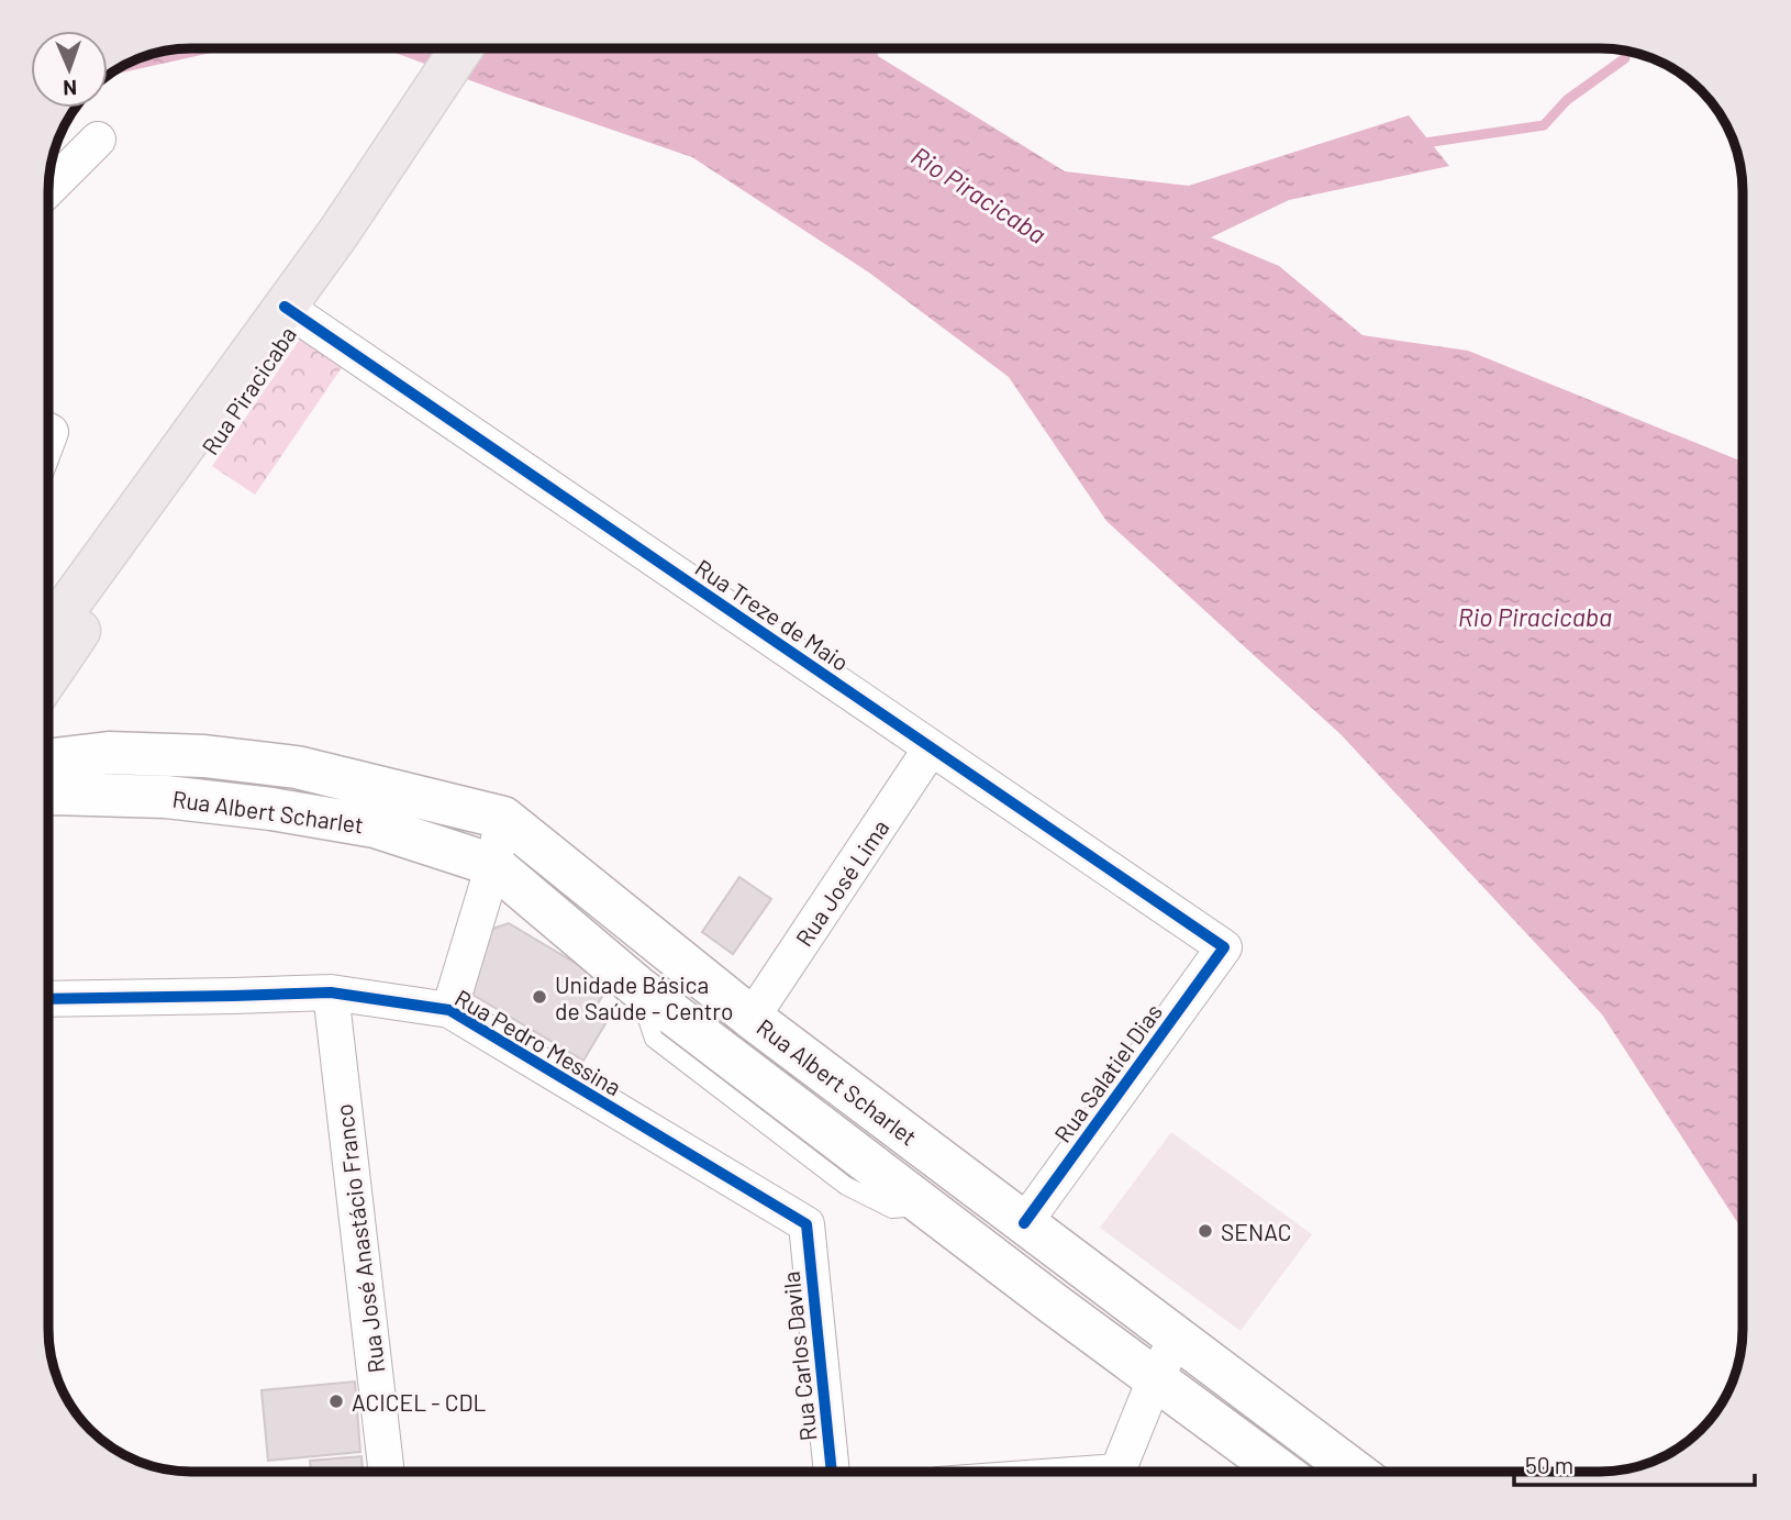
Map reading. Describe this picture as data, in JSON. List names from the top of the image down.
{
  "streets": {
    "main road": ["Rua Piracicaba", "Rua Albert Scharlet"],
    "street": [
      "Rua Treze de Maio",
      "Rua José Lima",
      "Rua Pedro Messina",
      "Rua Salatiel Dias",
      "Rua José Anastácio Franco",
      "Rua Carlos Davila"
    ]
  },
  "crossings": [
    ["Rua Piracicaba", "Rua Treze de Maio"],
    ["Rua Treze de Maio", "Rua José Lima"],
    ["Rua Treze de Maio", "Rua Salatiel Dias"],
    ["Rua Albert Scharlet", "Rua José Lima"],
    ["Rua Albert Scharlet", "Rua Salatiel Dias"],
    ["Rua Pedro Messina", "Rua José Anastácio Franco"],
    ["Rua Pedro Messina", "Rua Carlos Davila"]
  ],
  "water": ["Rio Piracicaba"],
  "places": ["Unidade Básica de Saúde - Centro", "SENAC", "ACICEL - CDL"],
  "scale_bar": "50 m",
  "north": "bottom"
}
